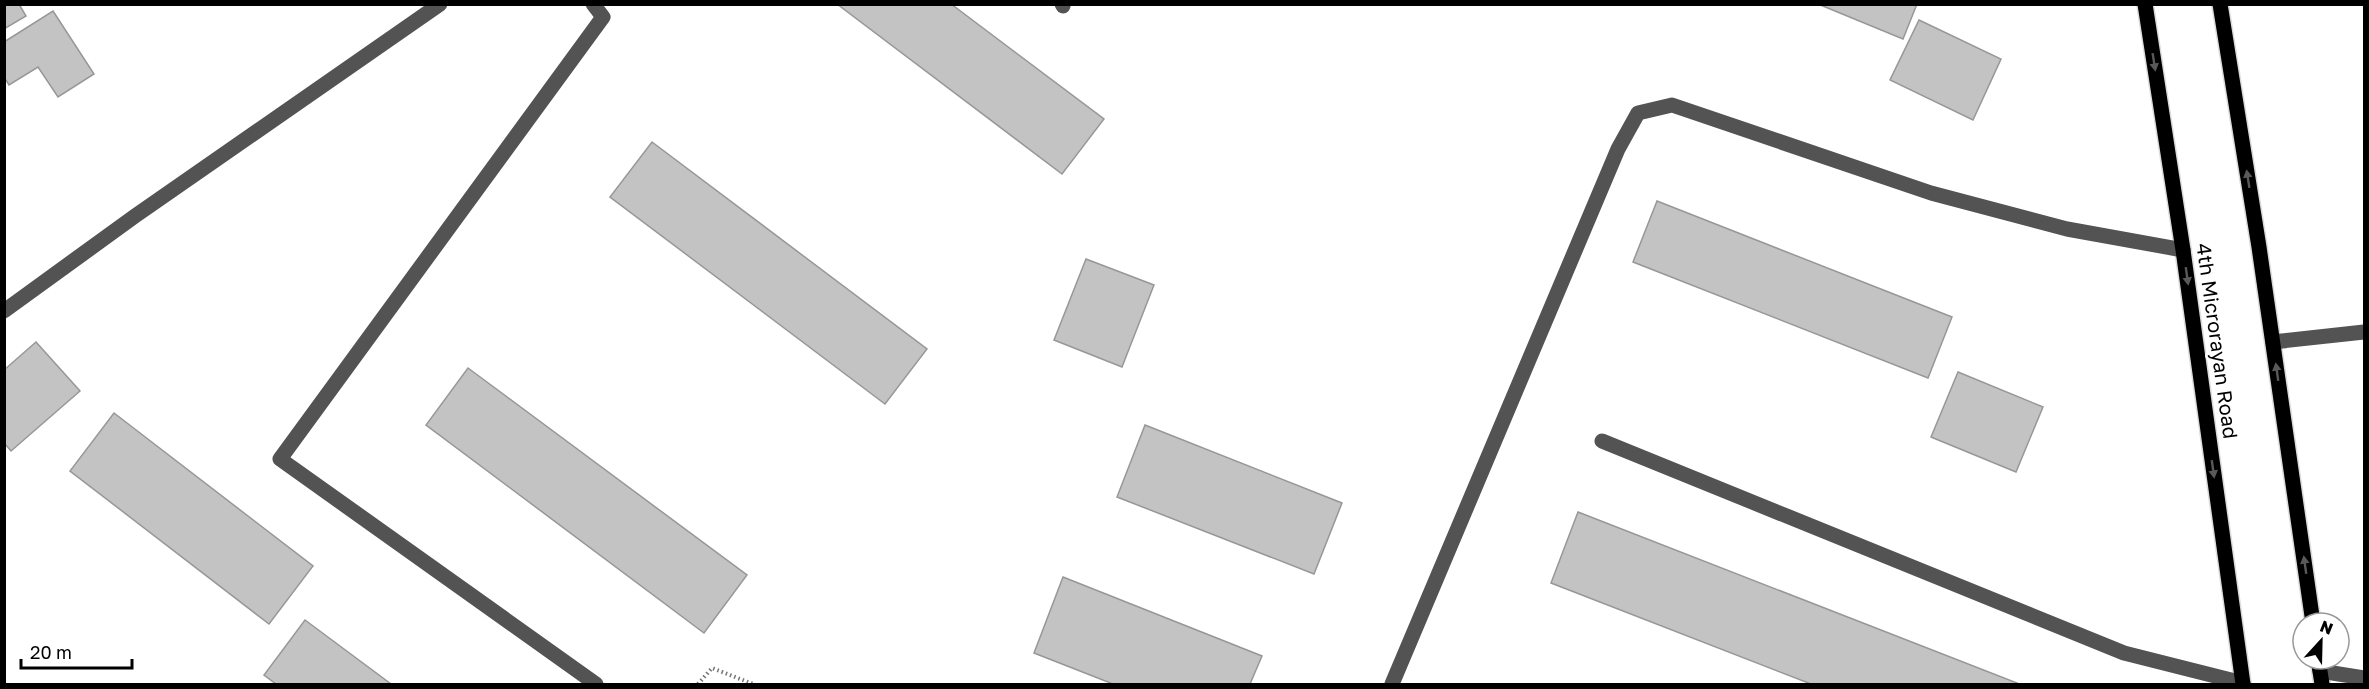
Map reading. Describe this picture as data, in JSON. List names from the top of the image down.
{
  "streets": {
    "main road": ["4th Microrayan Road"]
  },
  "scale_bar": "20 m",
  "north": "top"
}
